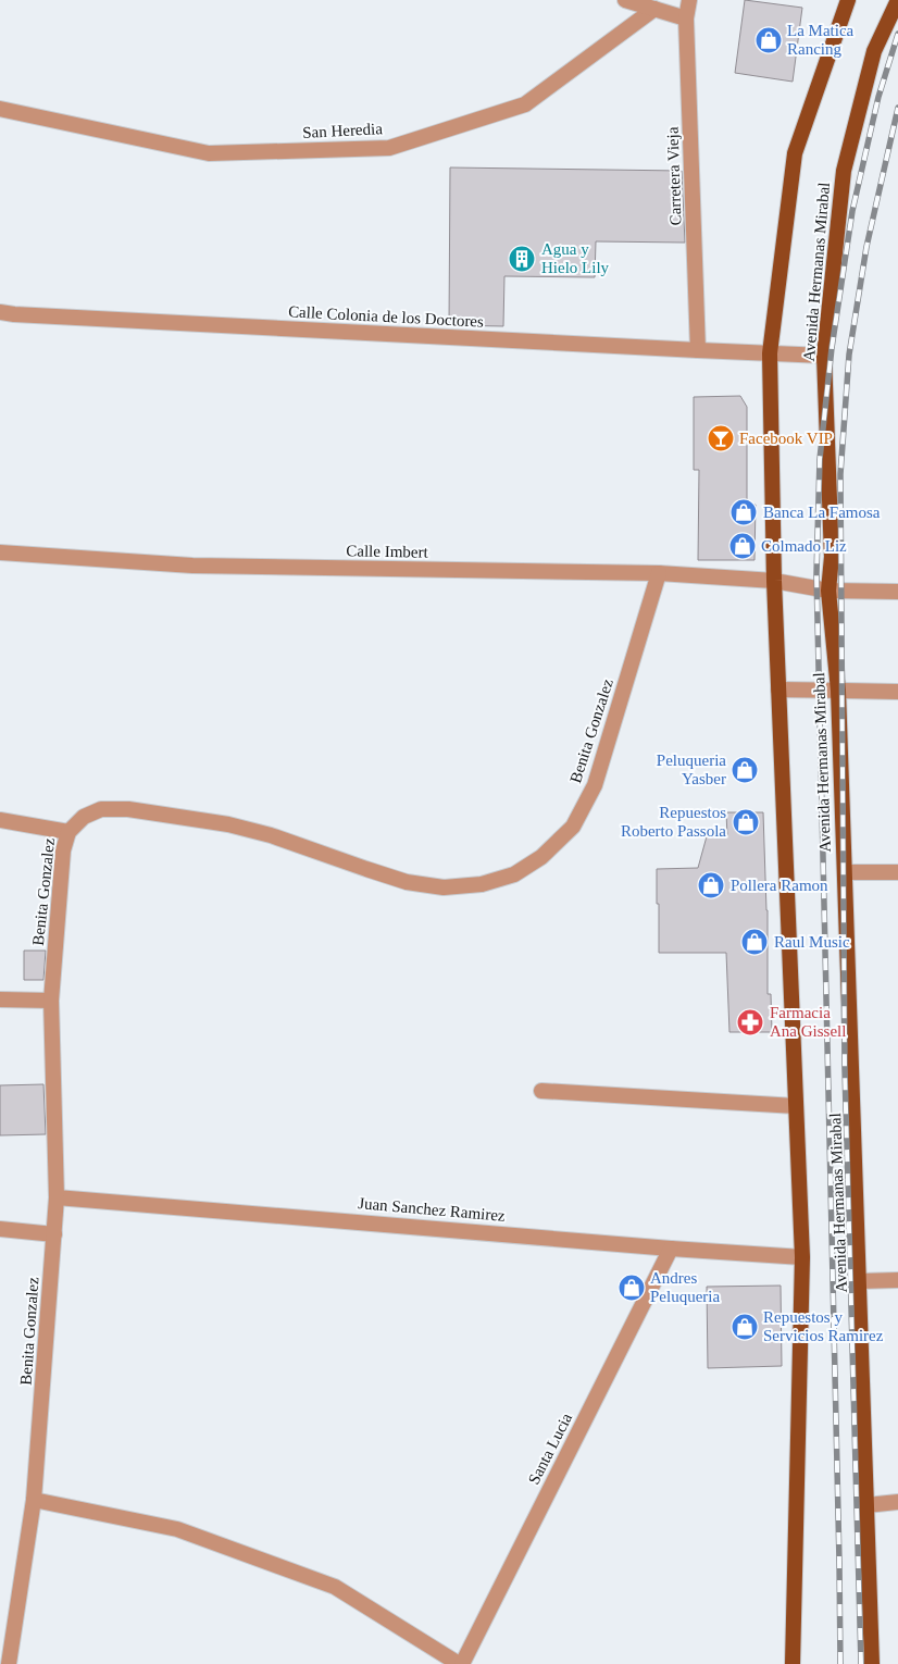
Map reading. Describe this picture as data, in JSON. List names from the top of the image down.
{
  "streets": {
    "main road": ["Avenida Hermanas Mirabal"],
    "street": [
      "San Heredia",
      "Carretera Vieja",
      "Calle Colonia de los Doctores",
      "Calle Imbert",
      "Benita Gonzalez",
      "Juan Sanchez Ramirez",
      "Santa Lucia"
    ]
  },
  "crossings": [
    ["Carretera Vieja", "Calle Colonia de los Doctores"],
    ["Avenida Hermanas Mirabal", "Calle Colonia de los Doctores"],
    ["Avenida Hermanas Mirabal", "Calle Imbert"],
    ["Avenida Hermanas Mirabal", "Juan Sanchez Ramirez"],
    ["Calle Imbert", "Benita Gonzalez"],
    ["Benita Gonzalez", "Juan Sanchez Ramirez"],
    ["Juan Sanchez Ramirez", "Santa Lucia"]
  ],
  "places": {
    "shop": [
      "La Matica Rancing",
      "Banca La Famosa",
      "Colmado Liz",
      "Peluqueria Yasber",
      "Repuestos Roberto Passola",
      "Pollera Ramon",
      "Raul Music",
      "Andres Peluqueria",
      "Repuestos y Servicios Ramirez"
    ],
    "building": ["Agua y Hielo Lily"],
    "bar": ["Facebook VIP"],
    "pharmacy": ["Farmacia Ana Gissell"]
  }
}
